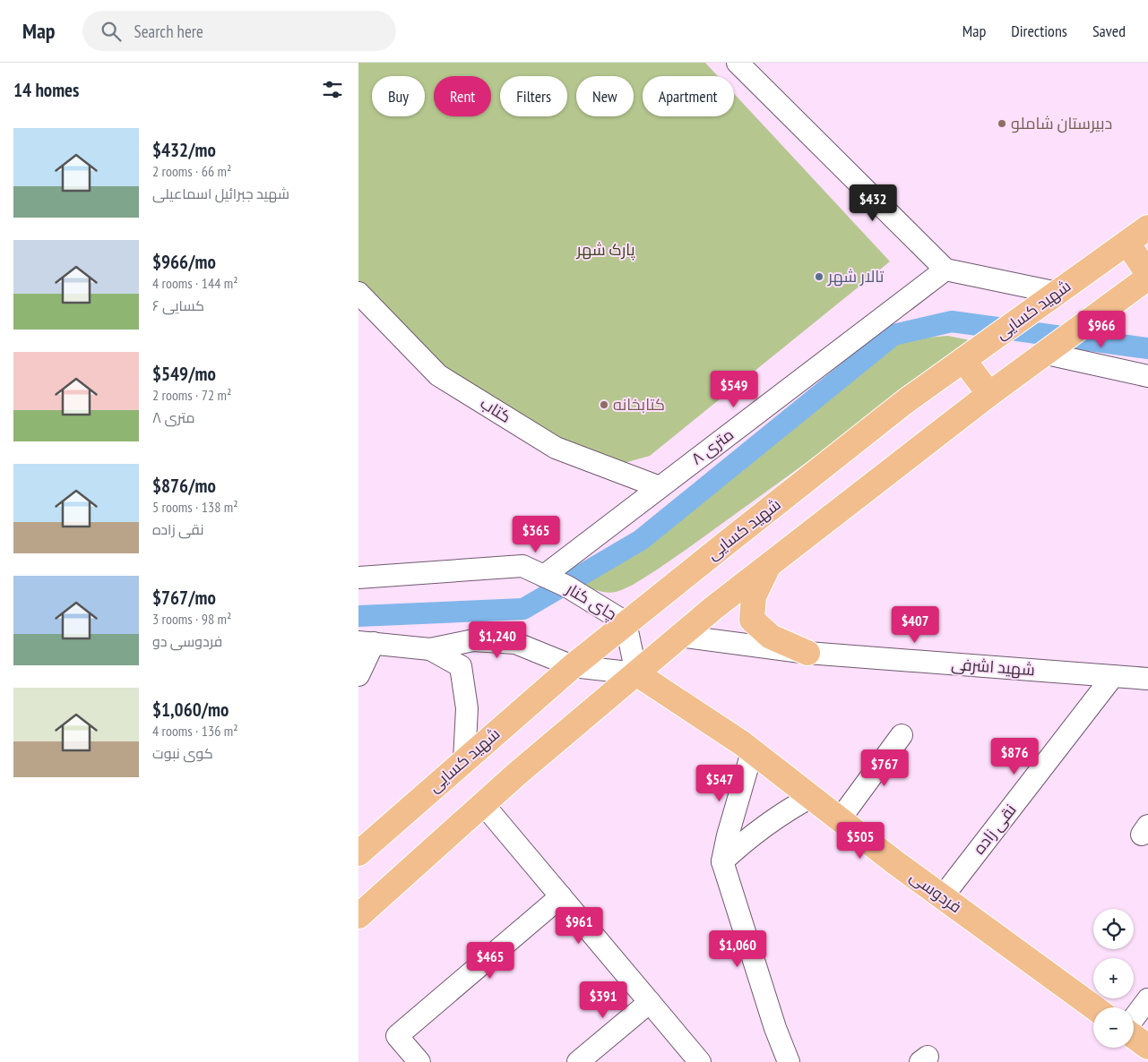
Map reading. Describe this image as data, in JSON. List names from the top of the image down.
{
  "streets": {
    "main road": ["شهید کسایی", "فردوسی"],
    "street": [
      "کتاب",
      "۸ متری",
      "چای کنار",
      "شهید اشرفی",
      "نقی زاده"
    ]
  },
  "crossings": [
    ["شهید کسایی", "چای کنار"],
    ["کتاب", "۸ متری"],
    ["۸ متری", "چای کنار"],
    ["چای کنار", "فردوسی"],
    ["شهید اشرفی", "نقی زاده"],
    ["نقی زاده", "فردوسی"]
  ],
  "parks": ["پارک شهر"],
  "places": ["دبیرستان شاملو", "تالار شهر", "کتابخانه"],
  "page": {
    "header": "Map",
    "search": "Search here",
    "nav": ["Map", "Directions", "Saved"],
    "heading": "14 homes",
    "chip": [
      "Buy",
      "Rent",
      "Filters",
      "New",
      "Apartment"
    ],
    "list": [
      {
        "name": "$432/mo",
        "note": "2 rooms · 66 m² · شهید جبرائیل اسماعیلی"
      },
      {
        "name": "$966/mo",
        "note": "4 rooms · 144 m² · کسایی ۶"
      },
      {
        "name": "$549/mo",
        "note": "2 rooms · 72 m² · ۸ متری"
      },
      {
        "name": "$876/mo",
        "note": "5 rooms · 138 m² · نقی زاده"
      },
      {
        "name": "$767/mo",
        "note": "3 rooms · 98 m² · فردوسی دو"
      },
      {
        "name": "$1,060/mo",
        "note": "4 rooms · 136 m² · کوی نبوت"
      }
    ],
    "price": [
      "$432",
      "$966",
      "$549",
      "$365",
      "$407",
      "$1,240",
      "$876",
      "$767",
      "$547",
      "$505",
      "$961",
      "$1,060",
      "$465",
      "$391"
    ],
    "map_buttons": ["+", "−"]
  }
}
